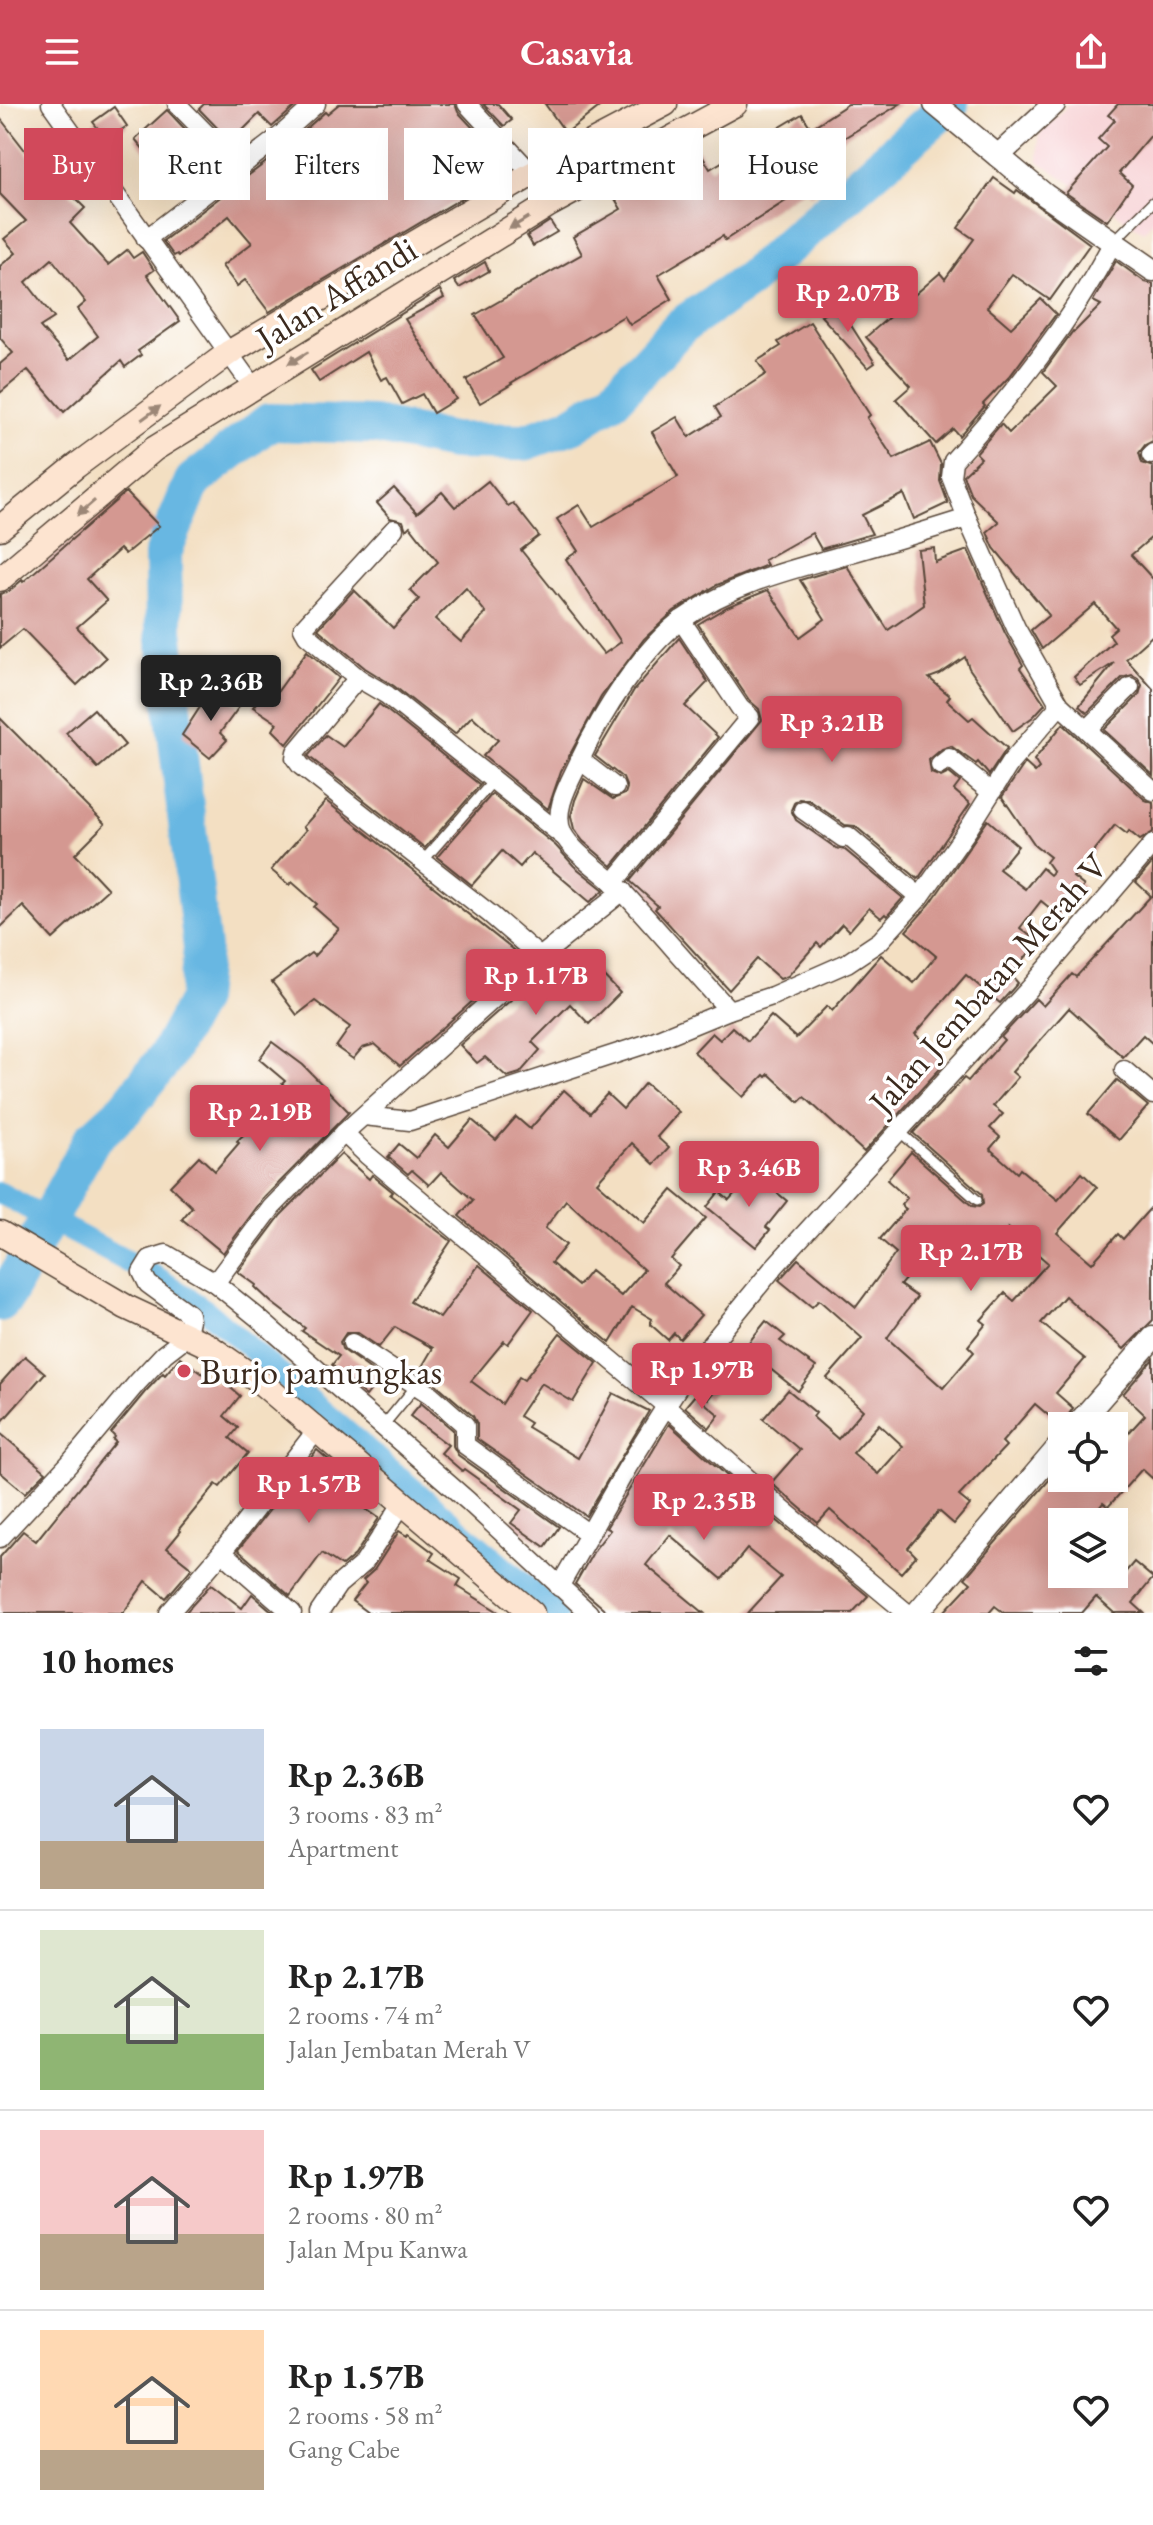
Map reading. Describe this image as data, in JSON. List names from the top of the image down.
{
  "streets": {
    "main road": ["Jalan Affandi"],
    "street": ["Jalan Jembatan Merah V"]
  },
  "places": ["Burjo pamungkas"],
  "page": {
    "header": "Casavia",
    "chip": [
      "Buy",
      "Rent",
      "Filters",
      "New",
      "Apartment",
      "House"
    ],
    "price": [
      "Rp 2.07B",
      "Rp 2.36B",
      "Rp 3.21B",
      "Rp 1.17B",
      "Rp 2.19B",
      "Rp 3.46B",
      "Rp 2.17B",
      "Rp 1.97B",
      "Rp 1.57B",
      "Rp 2.35B"
    ],
    "heading": "10 homes",
    "list": [
      {
        "name": "Rp 2.36B",
        "note": "3 rooms · 83 m² · Apartment"
      },
      {
        "name": "Rp 2.17B",
        "note": "2 rooms · 74 m² · Jalan Jembatan Merah V"
      },
      {
        "name": "Rp 1.97B",
        "note": "2 rooms · 80 m² · Jalan Mpu Kanwa"
      },
      {
        "name": "Rp 1.57B",
        "note": "2 rooms · 58 m² · Gang Cabe"
      }
    ]
  }
}
